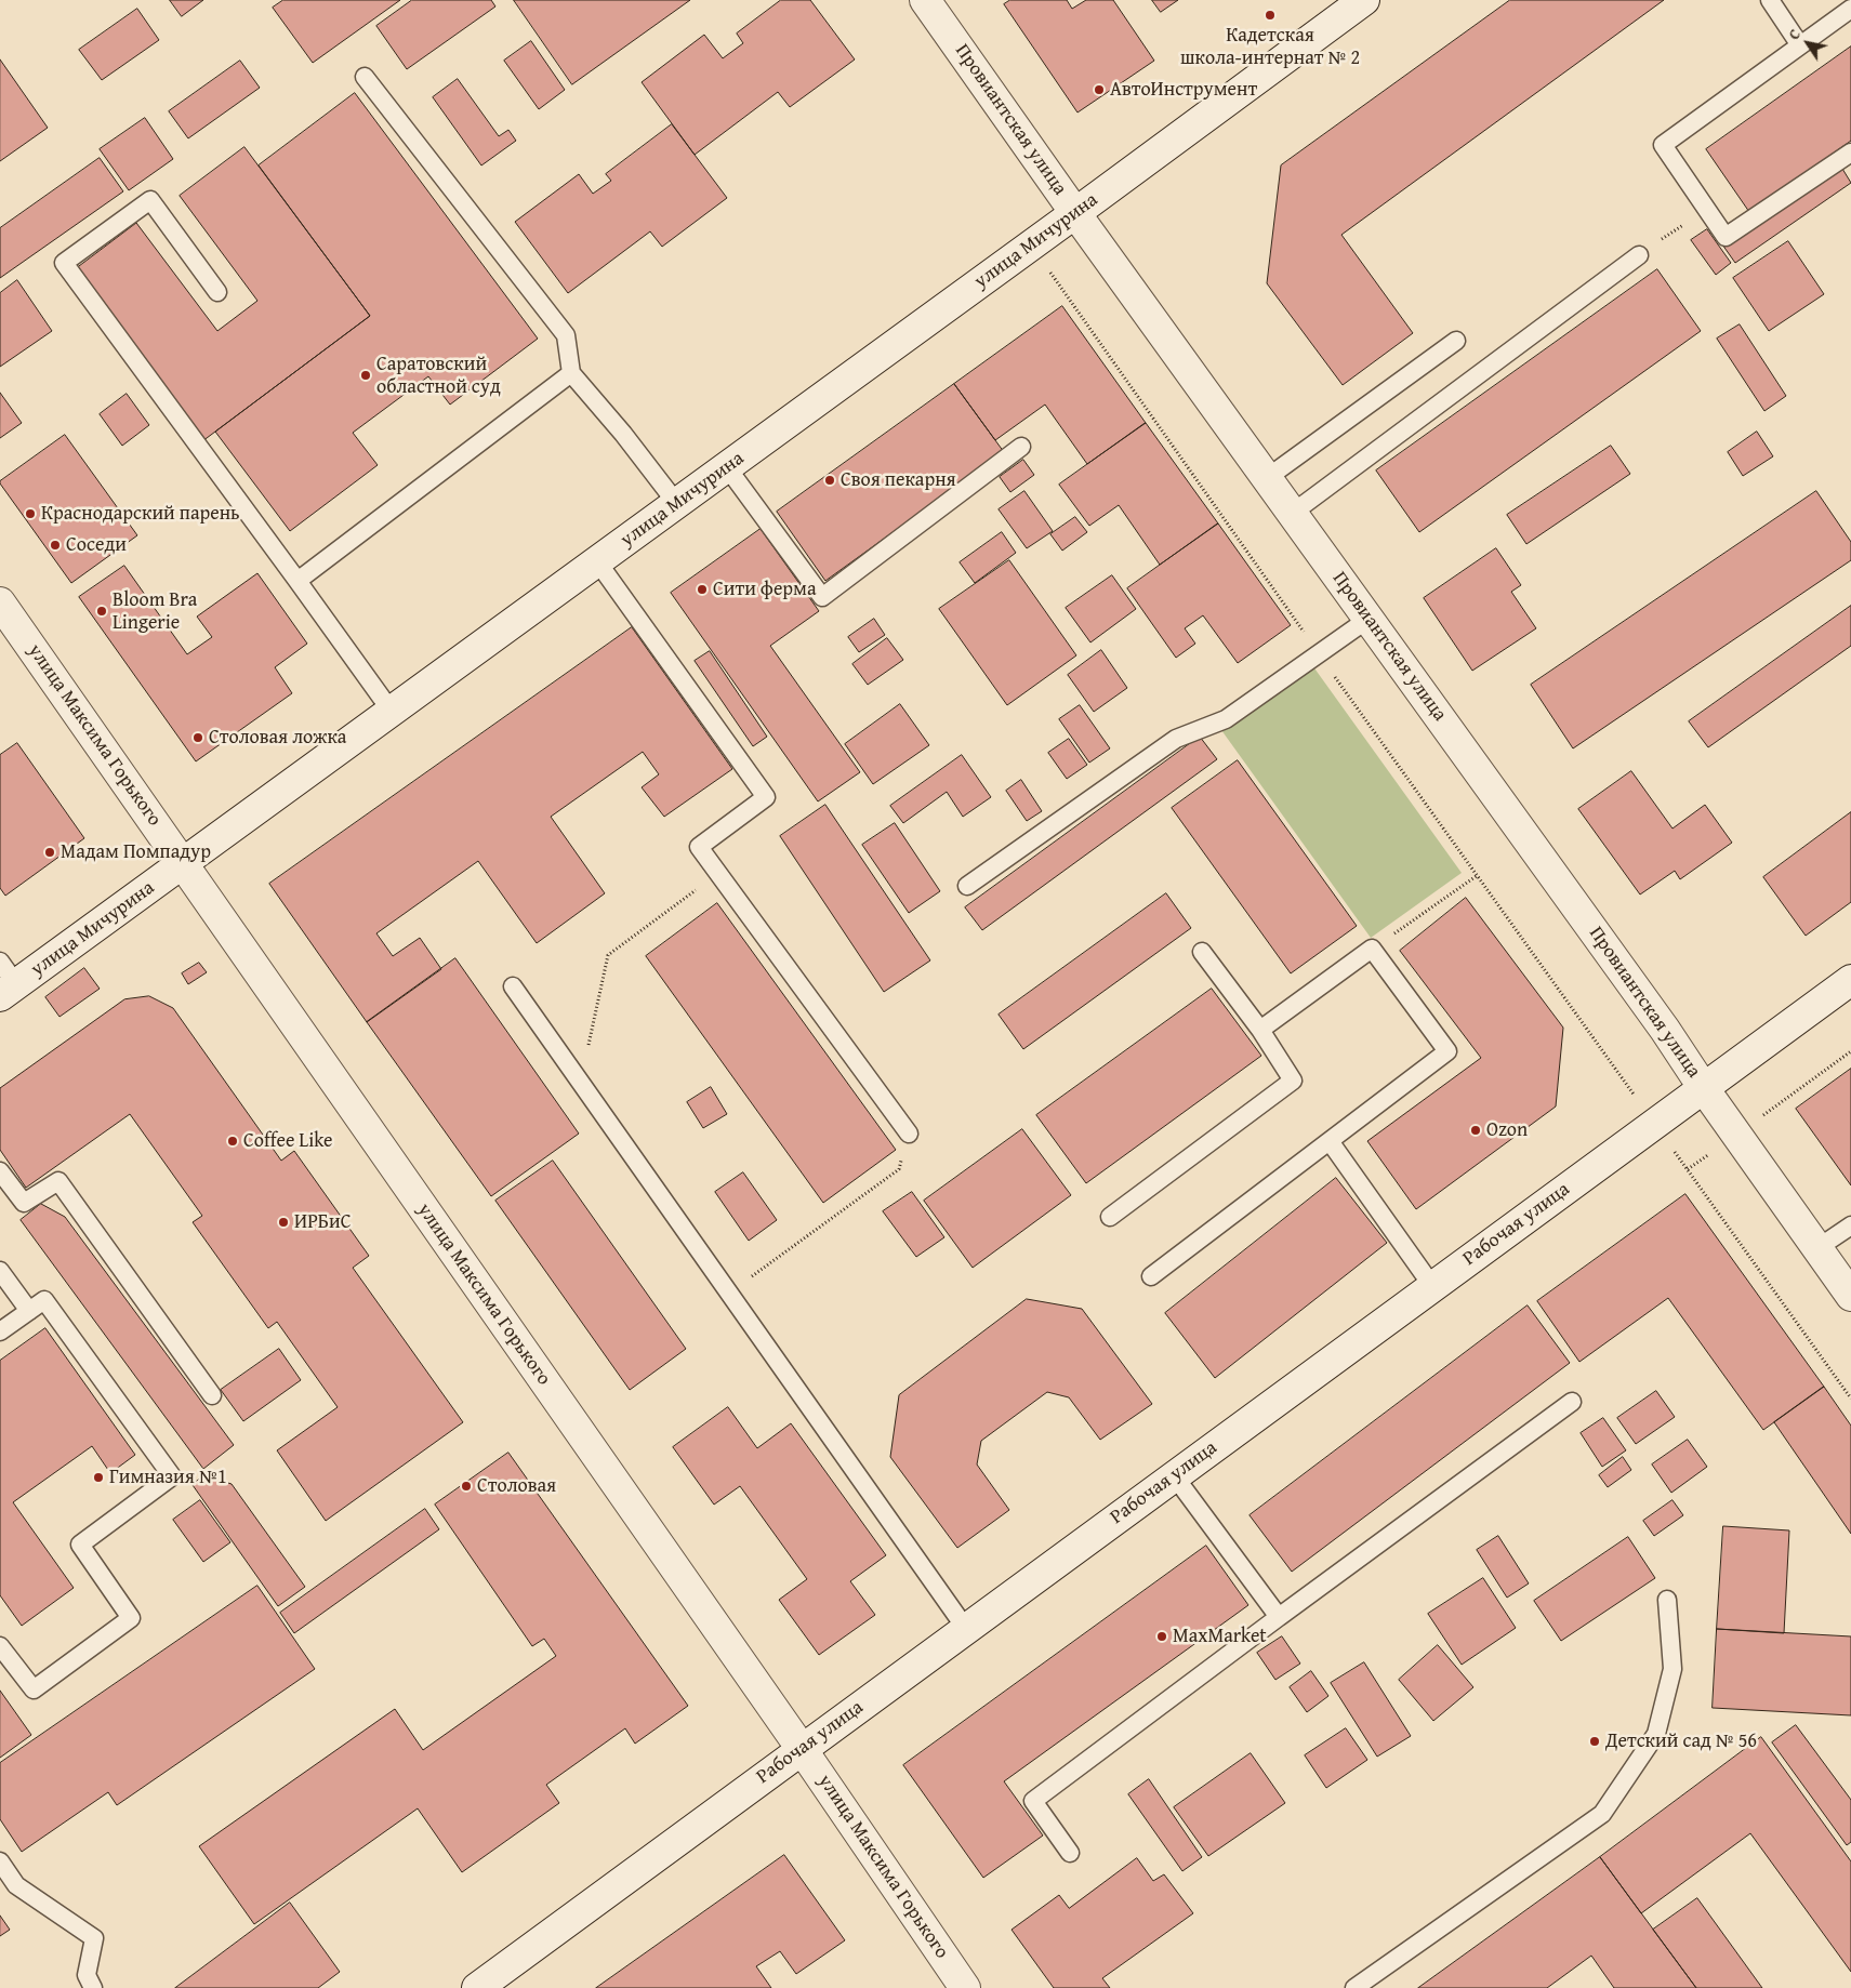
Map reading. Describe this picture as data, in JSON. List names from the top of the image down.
{
  "streets": {
    "street": [
      "Провиантская улица",
      "улица Мичурина",
      "улица Максима Горького",
      "Рабочая улица"
    ]
  },
  "crossings": [
    ["Провиантская улица", "улица Мичурина"],
    ["Провиантская улица", "Рабочая улица"],
    ["улица Мичурина", "улица Максима Горького"],
    ["улица Максима Горького", "Рабочая улица"]
  ],
  "places": [
    "Кадетская школа-интернат № 2",
    "АвтоИнструмент",
    "Саратовский областной суд",
    "Своя пекарня",
    "Краснодарский парень",
    "Соседи",
    "Сити ферма",
    "Bloom Bra Lingerie",
    "Столовая ложка",
    "Мадам Помпадур",
    "Ozon",
    "Coffee Like",
    "ИРБиС",
    "Гимназия №1",
    "Столовая",
    "MaxMarket",
    "Детский сад № 56"
  ],
  "north": "top left"
}
